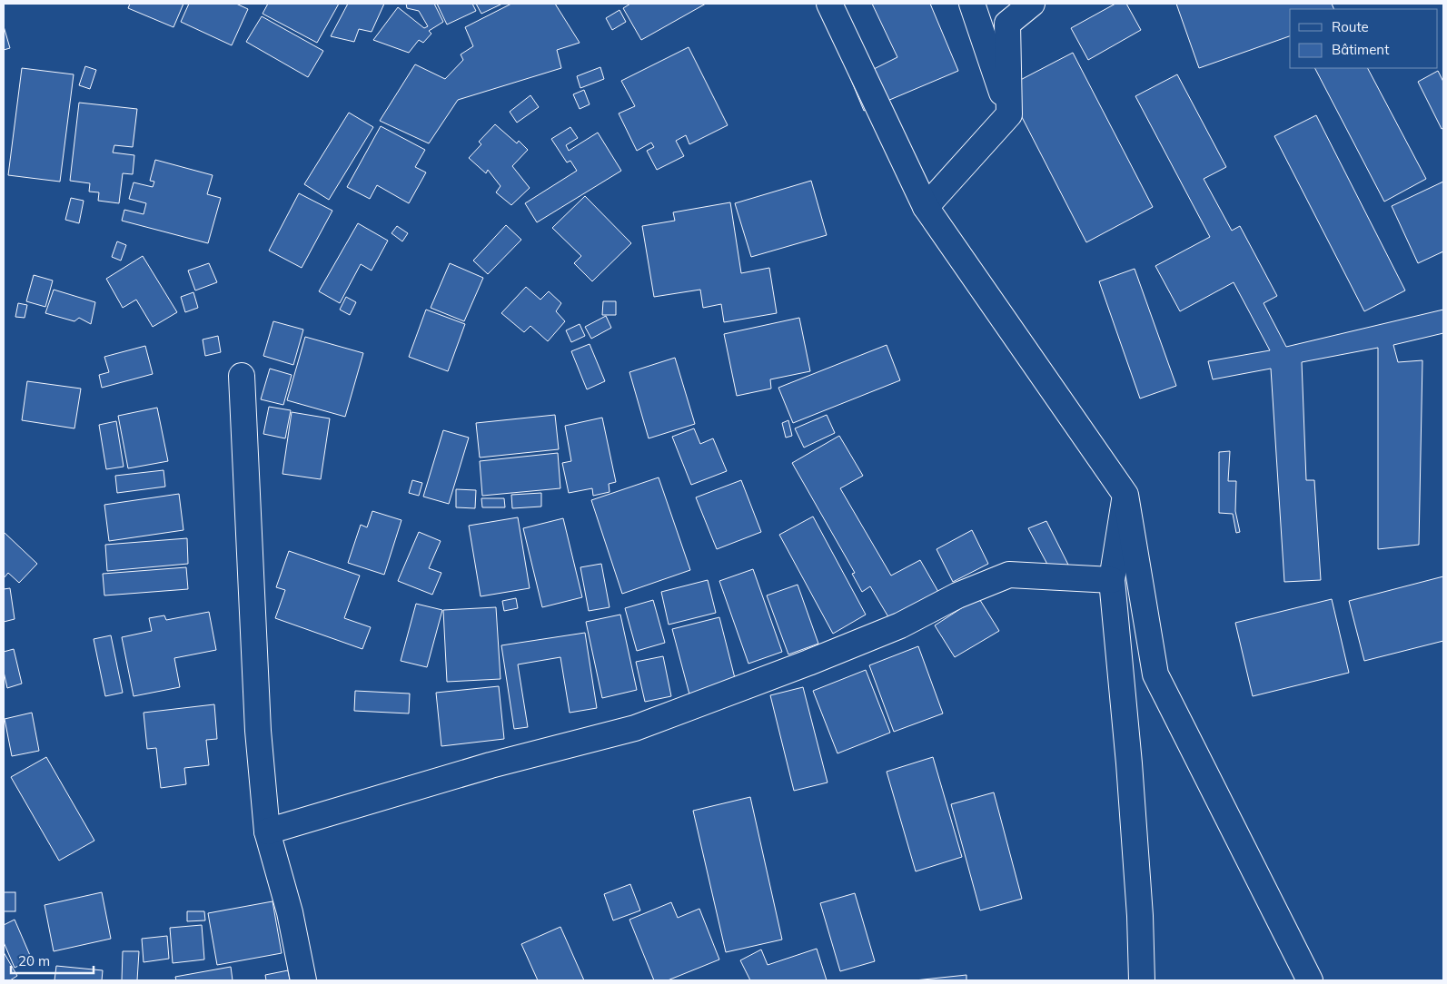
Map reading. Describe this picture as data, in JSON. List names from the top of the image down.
{
  "legend": ["Route", "Bâtiment"],
  "scale_bar": "20 m"
}
